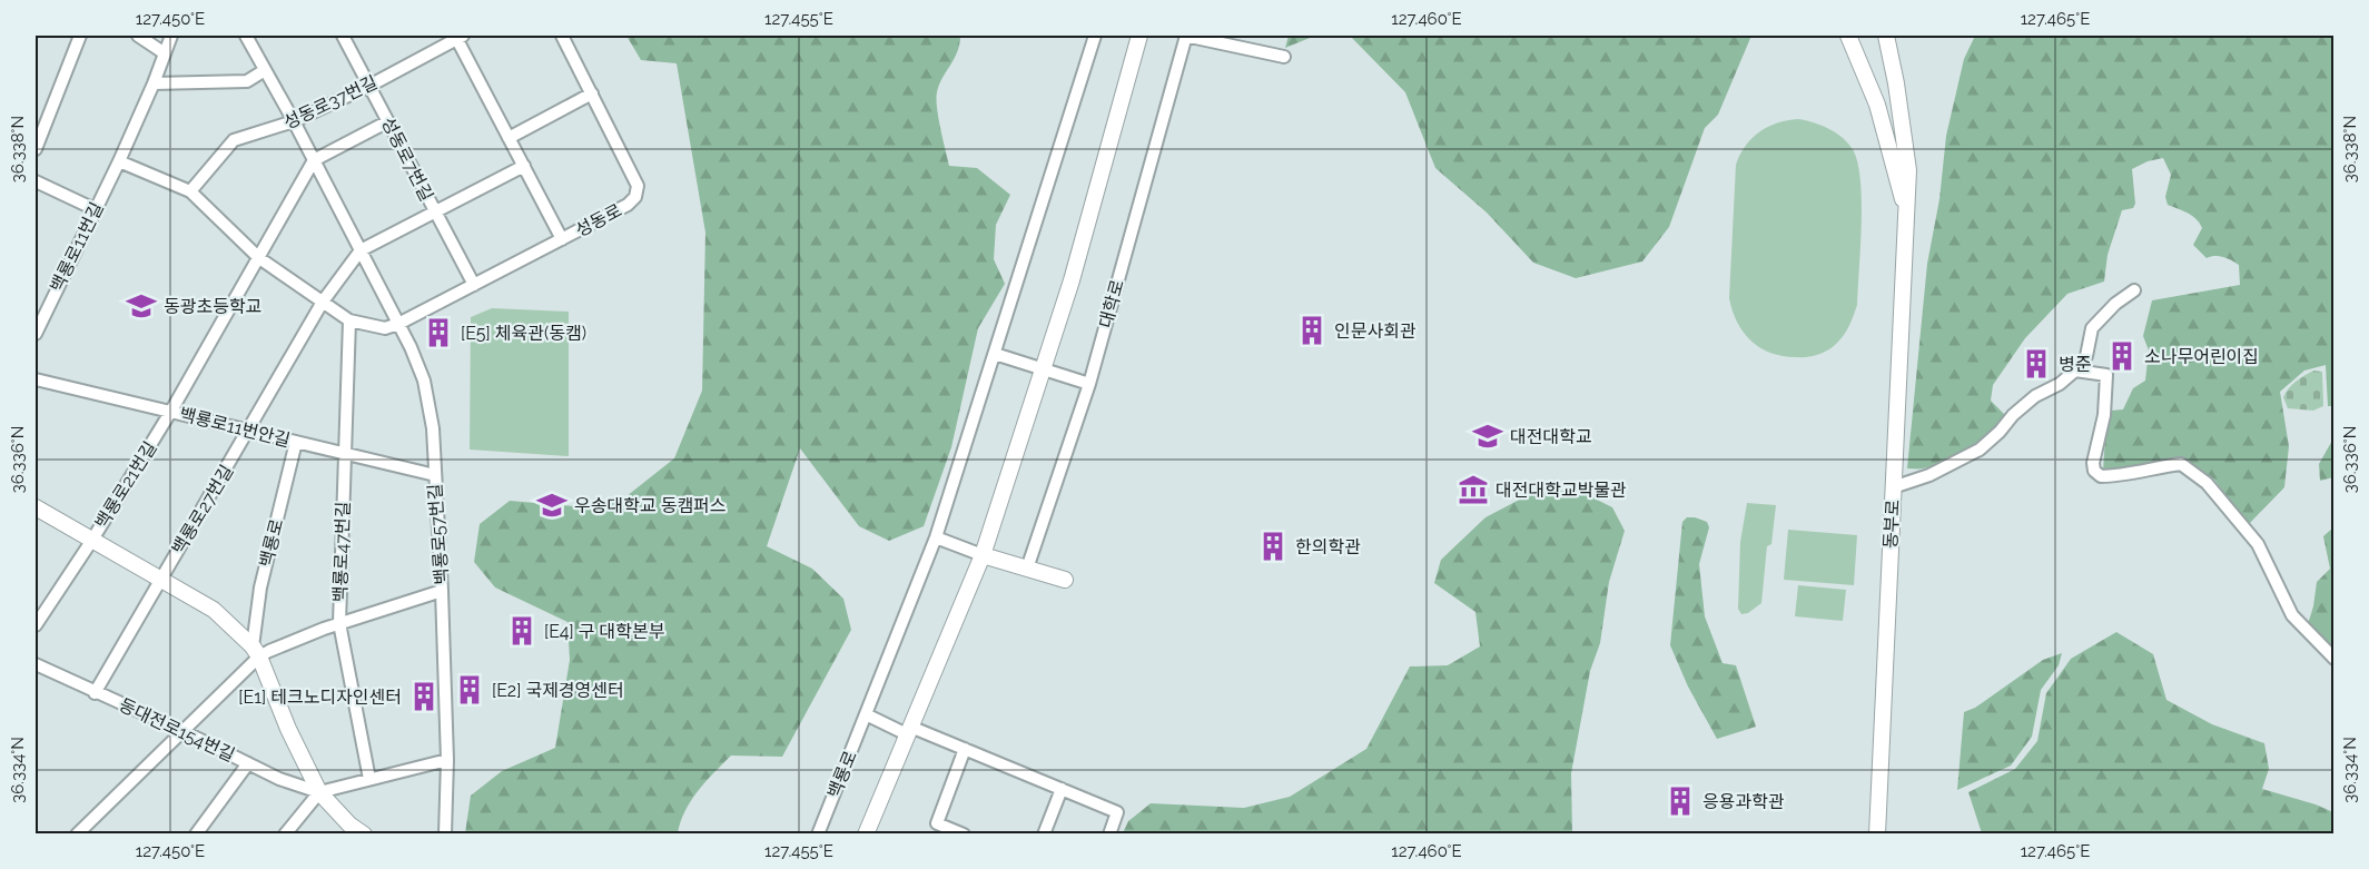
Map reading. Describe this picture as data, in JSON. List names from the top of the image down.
{
  "streets": {
    "main road": ["동부로", "백룡로"],
    "street": [
      "성동로37번길",
      "성동로7번길",
      "성동로",
      "백룡로11번길",
      "대학로",
      "백룡로11번안길",
      "백룡로21번길",
      "백룡로27번길",
      "백룡로57번길",
      "백룡로47번길",
      "동대전로154번길"
    ]
  },
  "crossings": [
    ["성동로37번길", "성동로7번길"],
    ["성동로37번길", "백룡로57번길"],
    ["성동로7번길", "성동로"],
    ["성동로", "백룡로57번길"],
    ["백룡로11번안길", "백룡로21번길"],
    ["백룡로11번안길", "백룡로27번길"],
    ["백룡로11번안길", "백룡로57번길"],
    ["백룡로11번안길", "백룡로"],
    ["백룡로11번안길", "백룡로47번길"],
    ["백룡로21번길", "백룡로57번길"],
    ["백룡로21번길", "백룡로"],
    ["백룡로27번길", "백룡로57번길"],
    ["백룡로27번길", "백룡로"],
    ["백룡로", "동대전로154번길"]
  ],
  "places": {
    "school or university": ["동광초등학교", "대전대학교", "우송대학교 동캠퍼스"],
    "building": [
      "인문사회관",
      "[E5] 체육관(동캠)",
      "소나무어린이집",
      "병준",
      "한의학관",
      "[E4] 구 대학본부",
      "[E2] 국제경영센터",
      "[E1] 테크노디자인센터",
      "응용과학관"
    ],
    "museum": ["대전대학교박물관"]
  },
  "coordinates": [
    "127.450°E",
    "127.455°E",
    "127.460°E",
    "127.465°E",
    "36.338°N",
    "36.336°N",
    "36.334°N"
  ]
}
